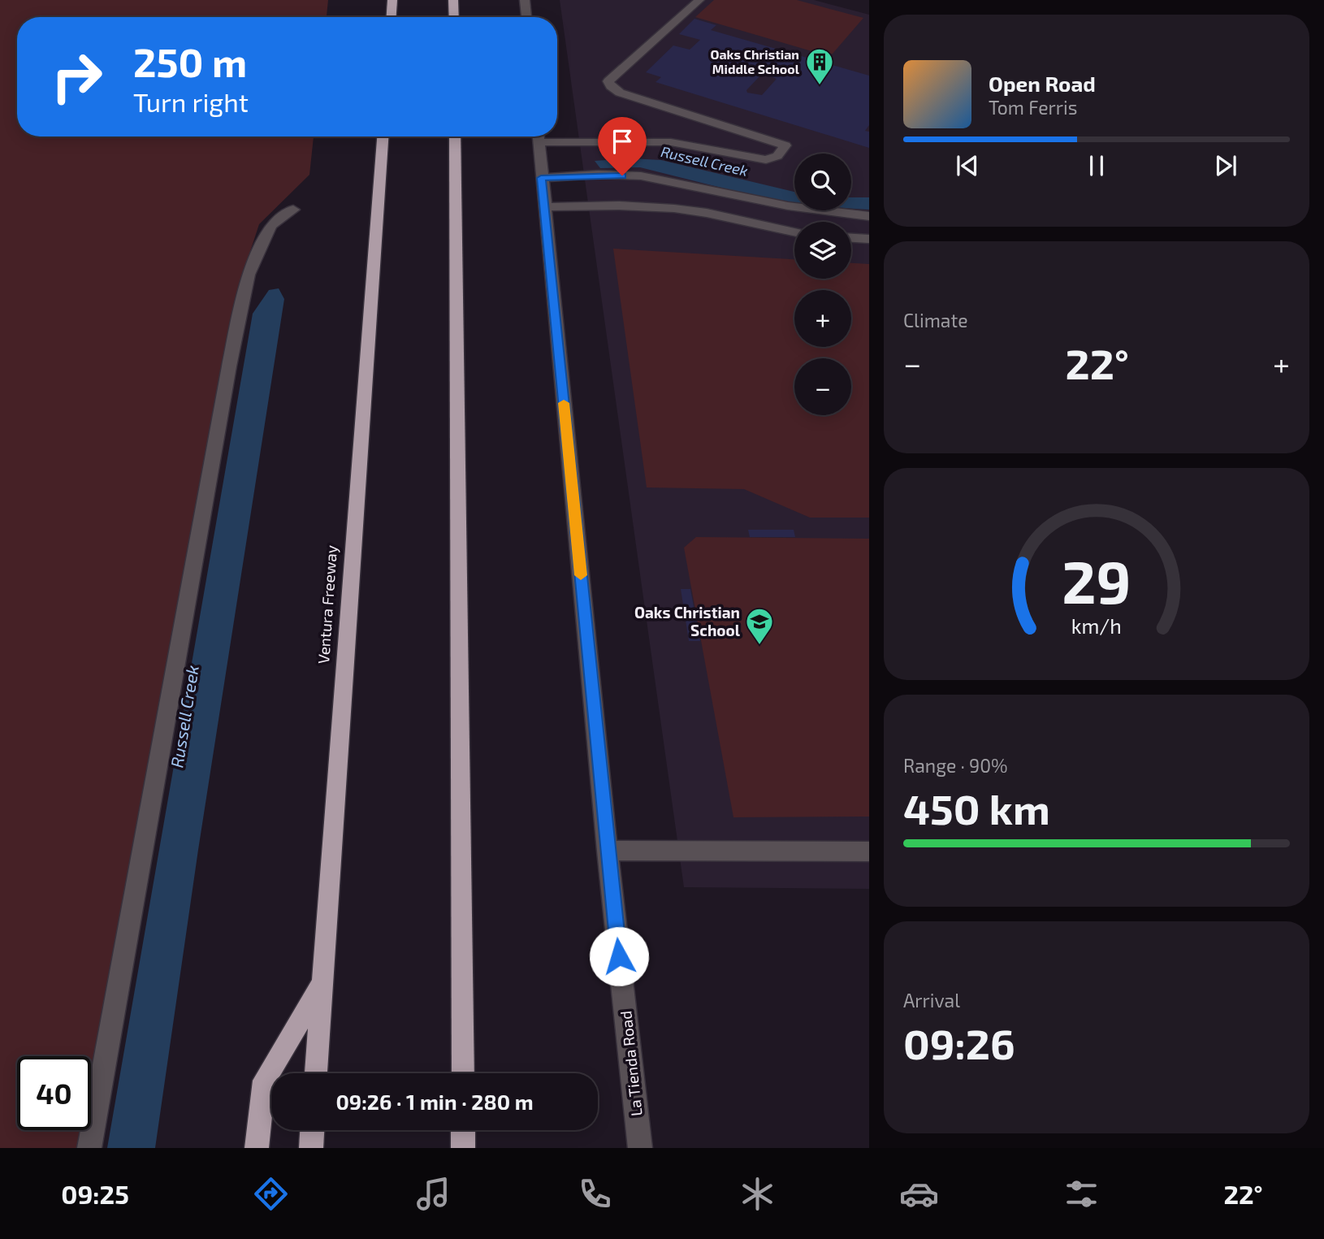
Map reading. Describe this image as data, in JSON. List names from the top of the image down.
{
  "streets": {
    "highway": ["Ventura Freeway"],
    "street": ["La Tienda Road"]
  },
  "water": ["Russell Creek"],
  "places": {
    "building": ["Oaks Christian Middle School"],
    "school or university": ["Oaks Christian School"]
  },
  "page": {
    "turn": ["250 m", "Turn right"],
    "song": ["Open Road", "Tom Ferris"],
    "map_buttons": ["+", "−"],
    "tile": [
      "Climate",
      ["Range · 90%", "450 km"],
      ["Arrival", "09:26"]
    ],
    "heat": ["−", "22°", "+"],
    "limit": "40",
    "trip": "09:26 · 1 min · 280 m",
    "tabs": ["09:25", "22°"],
    "gauge": ["29", "km/h"]
  }
}
